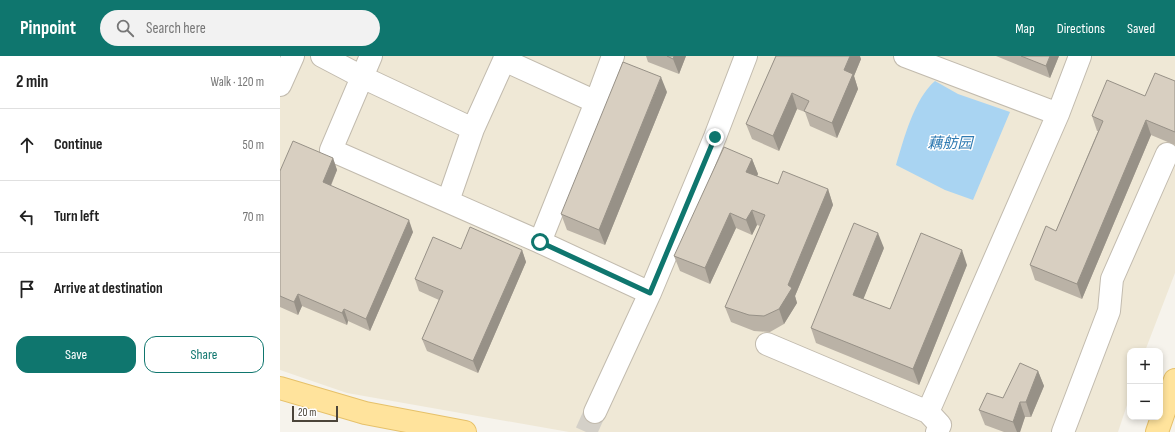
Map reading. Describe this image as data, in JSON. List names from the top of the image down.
{
  "water": ["藕舫园"],
  "scale_bar": "20 m",
  "page": {
    "header": "Pinpoint",
    "search": "Search here",
    "nav": ["Map", "Directions", "Saved"],
    "heading": ["2 min", "Walk · 120 m"],
    "list": [
      ["Continue", "50 m"],
      ["Turn left", "70 m"],
      "Arrive at destination"
    ],
    "buttons": ["Save", "Share"],
    "map_buttons": ["+", "−"],
    "scale": "20 m"
  }
}
